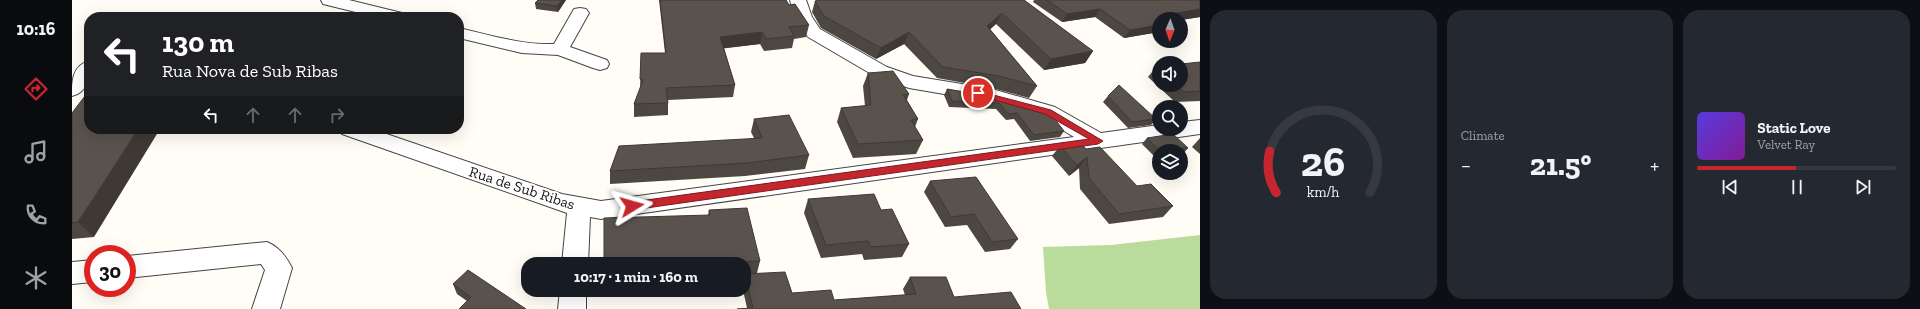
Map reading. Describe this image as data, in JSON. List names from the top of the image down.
{
  "streets": {
    "street": ["Rua de Sub Ribas"]
  },
  "north": "bottom",
  "page": {
    "tabs": "10:16",
    "tile": "Climate",
    "turn": ["130 m", "Rua Nova de Sub Ribas"],
    "song": ["Static Love", "Velvet Ray"],
    "heat": ["−", "21.5°", "+"],
    "limit": "30",
    "trip": "10:17 · 1 min · 160 m",
    "gauge": ["26", "km/h"]
  }
}
